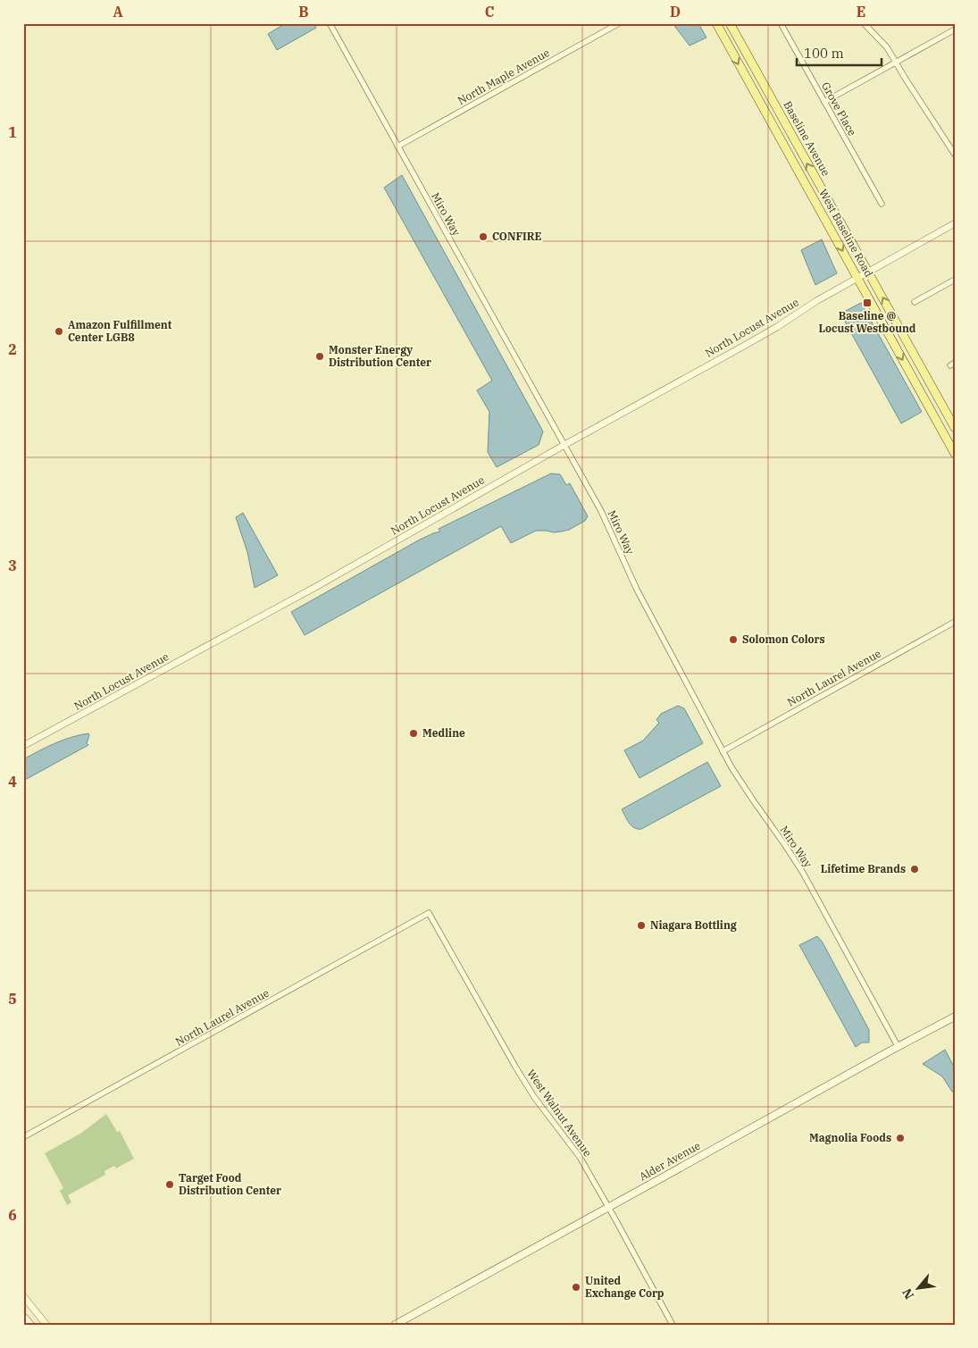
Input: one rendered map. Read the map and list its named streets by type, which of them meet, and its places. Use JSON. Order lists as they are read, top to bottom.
{
  "streets": {
    "main road": ["Baseline Avenue", "West Baseline Road", "Alder Avenue"],
    "street": [
      "North Maple Avenue",
      "Grove Place",
      "Miro Way",
      "North Locust Avenue",
      "North Laurel Avenue",
      "West Walnut Avenue"
    ]
  },
  "crossings": [
    ["North Maple Avenue", "Miro Way"],
    ["Baseline Avenue", "North Locust Avenue"],
    ["Miro Way", "North Locust Avenue"],
    ["Miro Way", "North Laurel Avenue"],
    ["Miro Way", "Alder Avenue"],
    ["West Baseline Road", "North Locust Avenue"],
    ["North Laurel Avenue", "West Walnut Avenue"],
    ["West Walnut Avenue", "Alder Avenue"]
  ],
  "one_way": ["Baseline Avenue", "West Baseline Road"],
  "places": {
    "other": [
      "CONFIRE",
      "Amazon Fulfillment Center LGB8",
      "Monster Energy Distribution Center",
      "Solomon Colors",
      "Medline",
      "Lifetime Brands",
      "Niagara Bottling",
      "Magnolia Foods",
      "Target Food Distribution Center",
      "United Exchange Corp"
    ],
    "transit": ["Baseline @ Locust Westbound"]
  },
  "scale_bar": "100 m",
  "north": "bottom left",
  "grid": {
    "columns": [
      "A",
      "B",
      "C",
      "D",
      "E"
    ],
    "rows": [
      "1",
      "2",
      "3",
      "4",
      "5",
      "6"
    ]
  }
}
